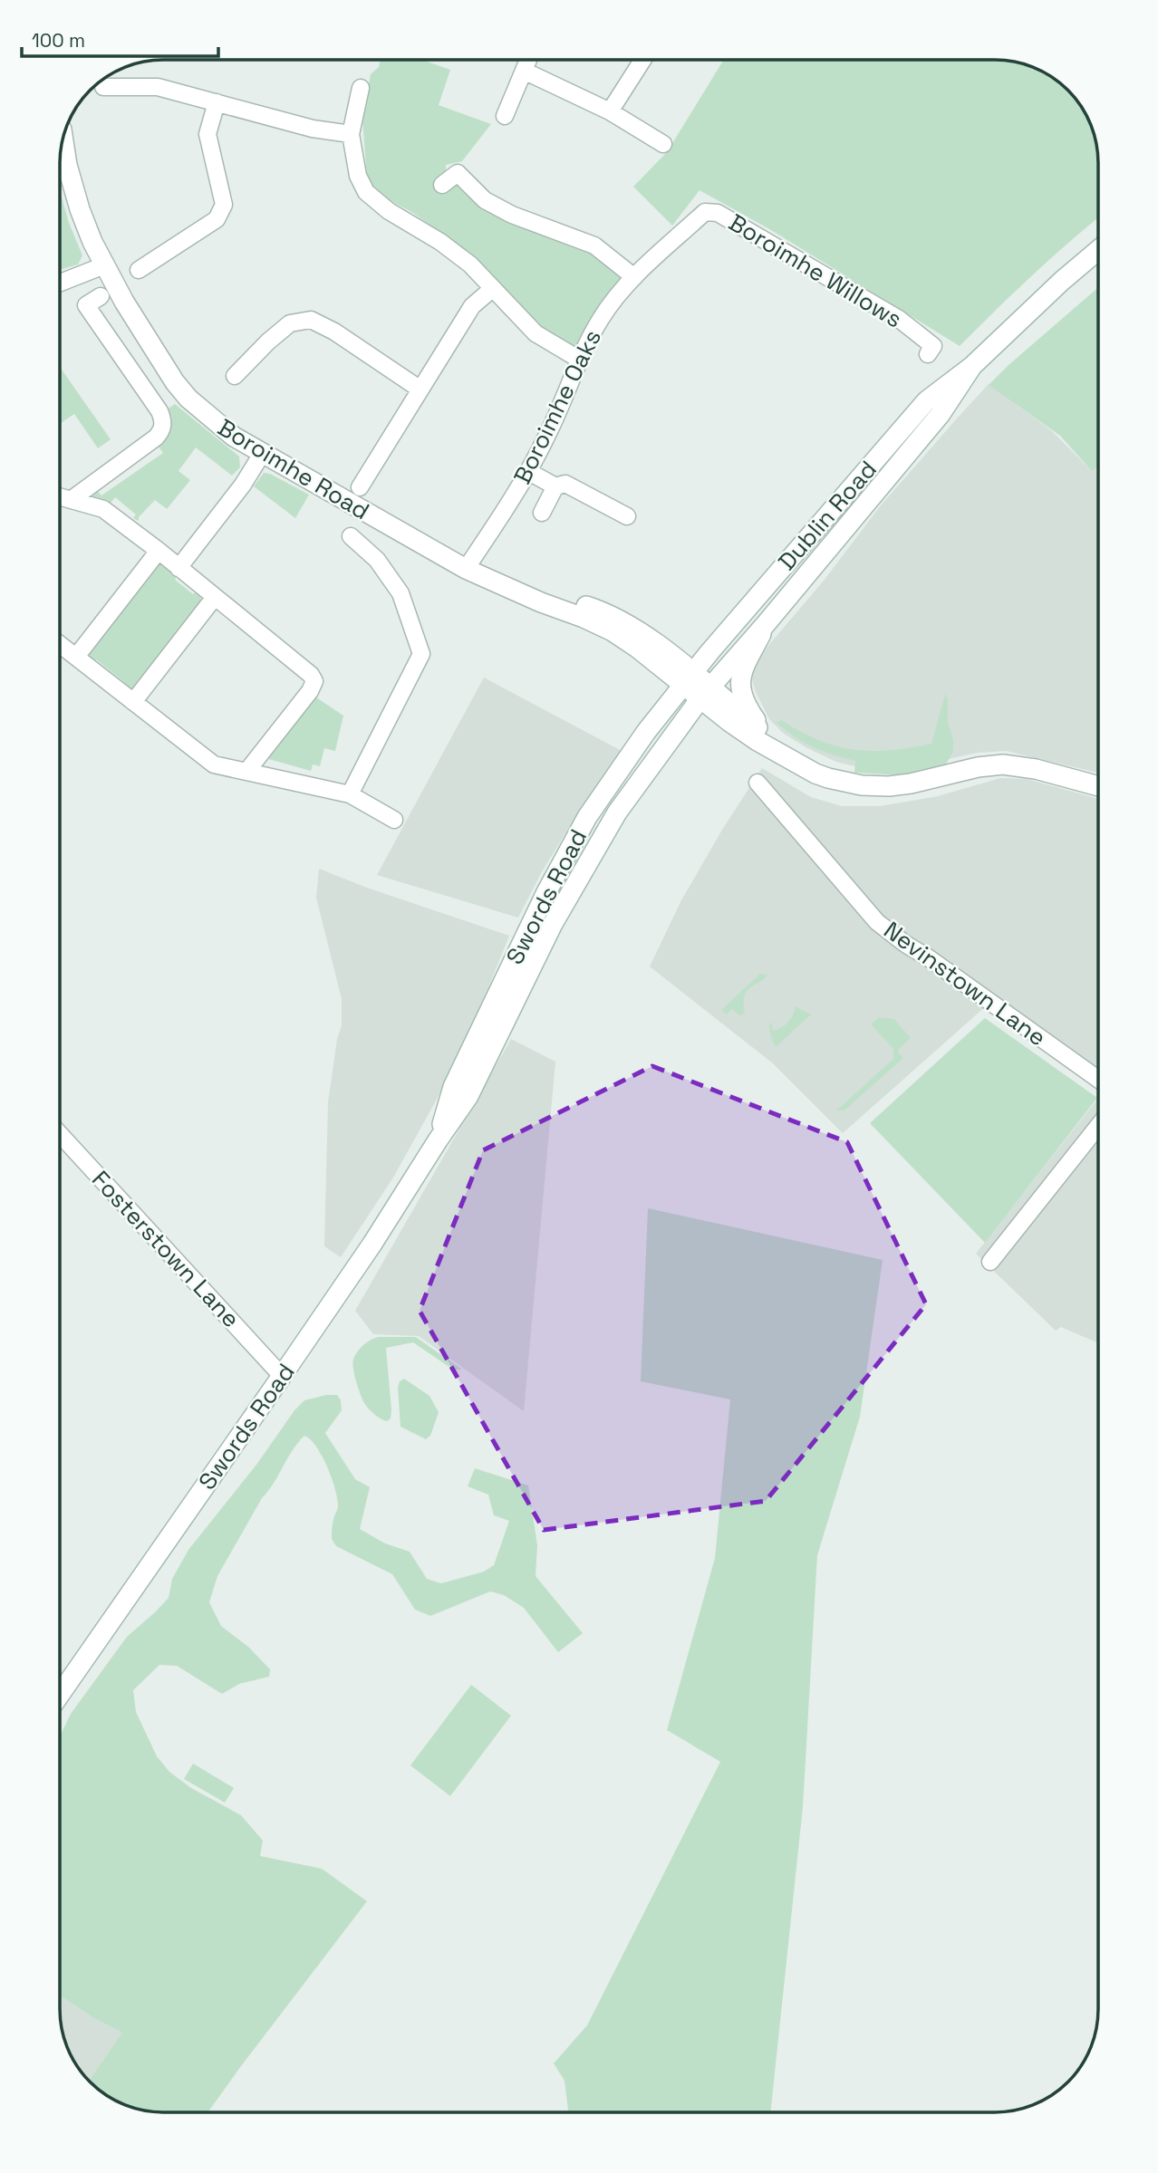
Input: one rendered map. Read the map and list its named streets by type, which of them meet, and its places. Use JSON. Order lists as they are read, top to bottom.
{
  "streets": {
    "main road": ["Boroimhe Road", "Dublin Road", "Swords Road"],
    "street": [
      "Boroimhe Willows",
      "Boroimhe Oaks",
      "Nevinstown Lane",
      "Fosterstown Lane"
    ]
  },
  "crossings": [
    ["Boroimhe Willows", "Boroimhe Oaks"],
    ["Boroimhe Oaks", "Boroimhe Road"],
    ["Boroimhe Road", "Dublin Road"],
    ["Boroimhe Road", "Swords Road"],
    ["Dublin Road", "Swords Road"],
    ["Swords Road", "Fosterstown Lane"]
  ],
  "scale_bar": "100 m"
}
